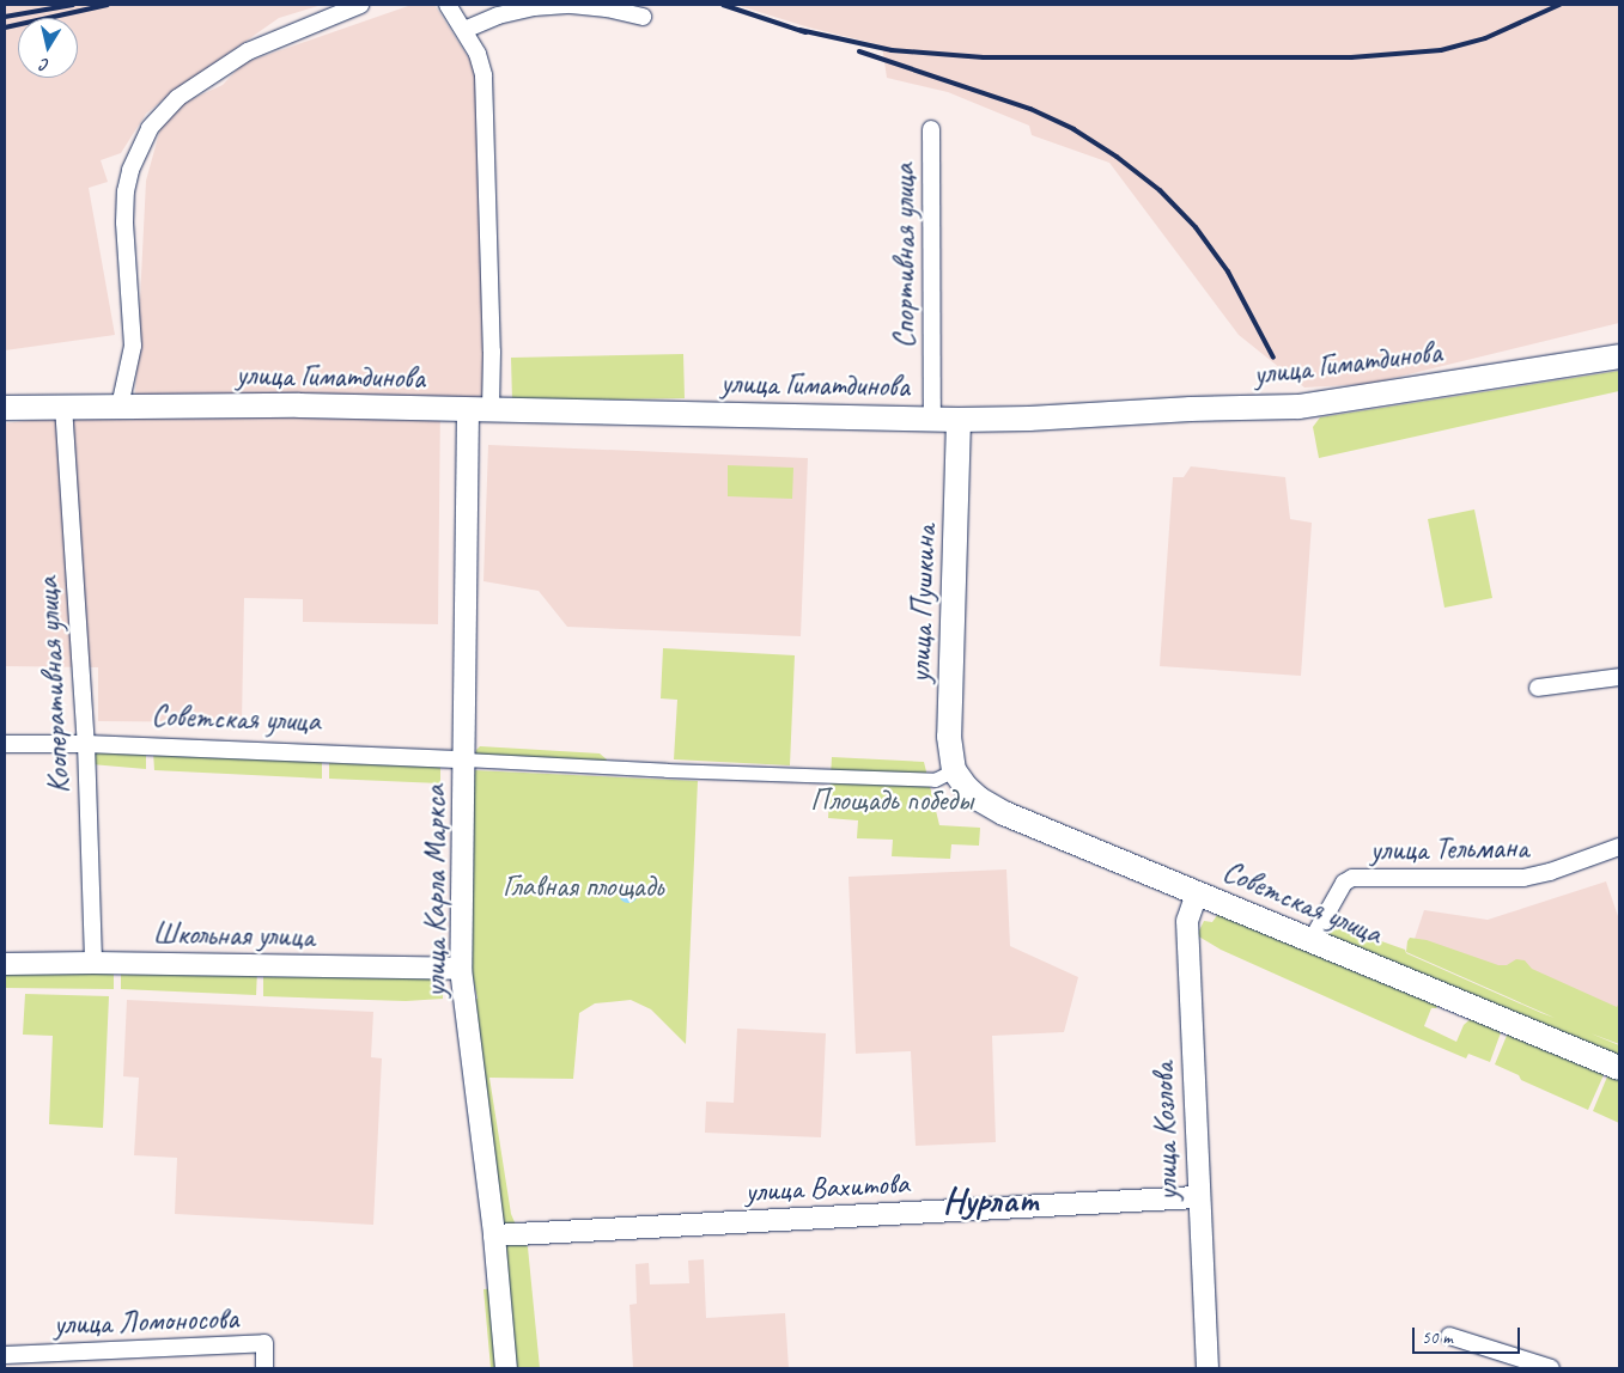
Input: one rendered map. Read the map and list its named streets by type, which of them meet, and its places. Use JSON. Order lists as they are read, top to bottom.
{
  "streets": {
    "main road": ["улица Гиматдинова", "улица Пушкина", "Советская улица"],
    "street": [
      "Спортивная улица",
      "Кооперативная улица",
      "улица Тельмана",
      "улица Карла Маркса",
      "Школьная улица",
      "улица Козлова",
      "улица Вахитова",
      "улица Ломоносова"
    ]
  },
  "crossings": [
    ["Спортивная улица", "улица Гиматдинова"],
    ["улица Гиматдинова", "улица Пушкина"],
    ["улица Гиматдинова", "Кооперативная улица"],
    ["улица Гиматдинова", "улица Карла Маркса"],
    ["улица Пушкина", "Советская улица"],
    ["Кооперативная улица", "Советская улица"],
    ["Кооперативная улица", "Школьная улица"],
    ["Советская улица", "улица Тельмана"],
    ["Советская улица", "улица Карла Маркса"],
    ["Советская улица", "улица Козлова"],
    ["улица Карла Маркса", "Школьная улица"],
    ["улица Карла Маркса", "улица Вахитова"],
    ["улица Козлова", "улица Вахитова"]
  ],
  "districts": ["Нурлат"],
  "parks": ["Площадь победы", "Главная площадь"],
  "scale_bar": "50 m",
  "north": "bottom"
}
